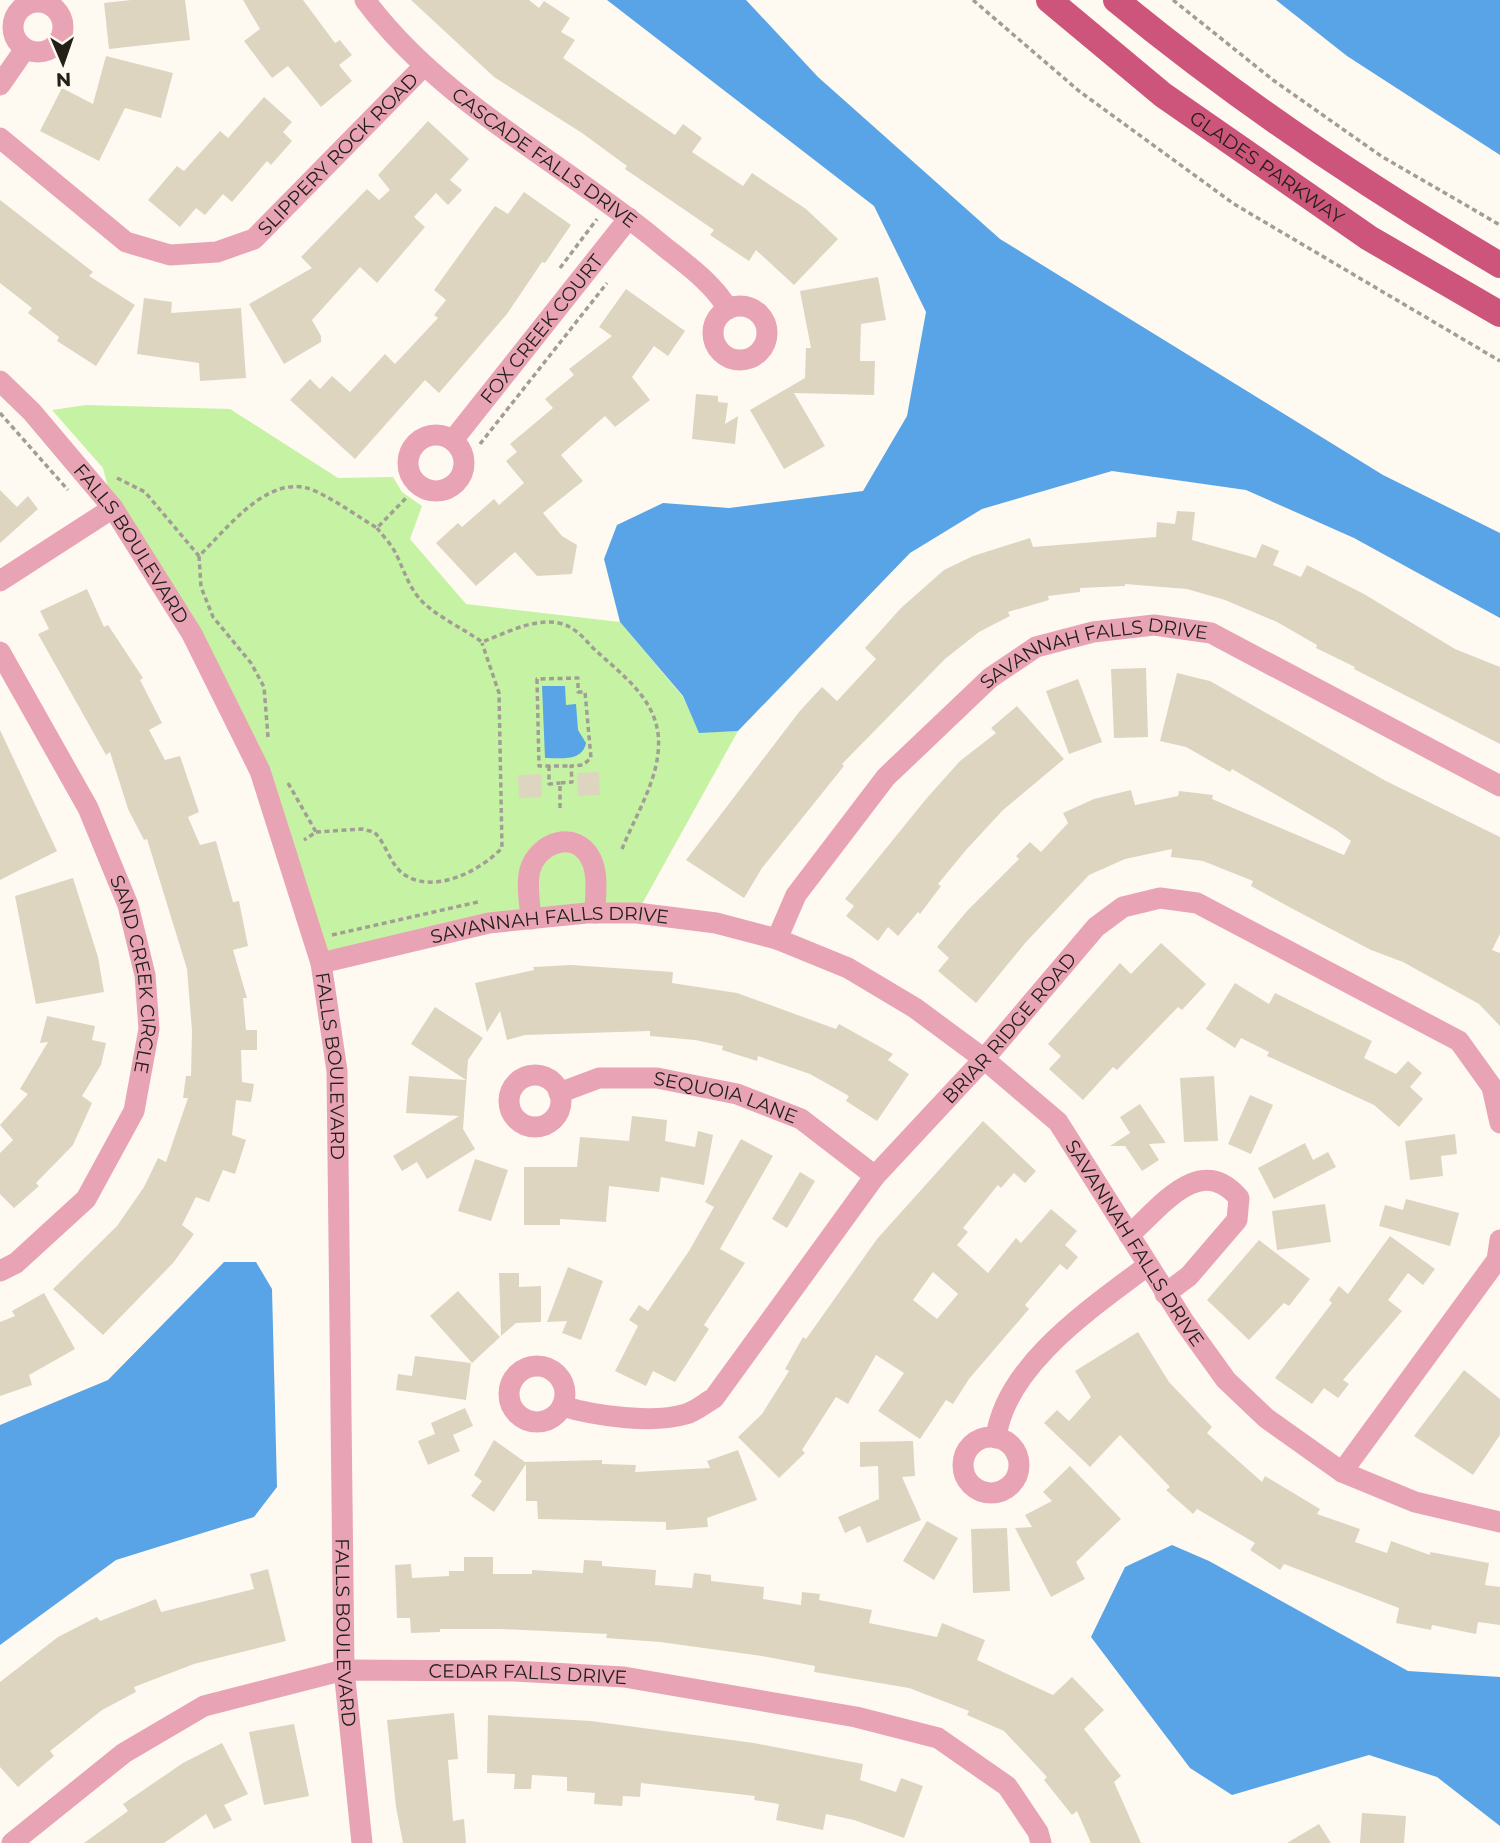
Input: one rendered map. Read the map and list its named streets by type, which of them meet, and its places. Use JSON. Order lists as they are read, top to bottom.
{
  "streets": {
    "main road": ["GLADES PARKWAY"],
    "street": [
      "SLIPPERY ROCK ROAD",
      "CASCADE FALLS DRIVE",
      "FOX CREEK COURT",
      "FALLS BOULEVARD",
      "SAVANNAH FALLS DRIVE",
      "SAND CREEK CIRCLE",
      "BRIAR RIDGE ROAD",
      "SEQUOIA LANE",
      "CEDAR FALLS DRIVE"
    ]
  },
  "crossings": [
    ["SLIPPERY ROCK ROAD", "CASCADE FALLS DRIVE"],
    ["CASCADE FALLS DRIVE", "FOX CREEK COURT"],
    ["FALLS BOULEVARD", "SAVANNAH FALLS DRIVE"],
    ["FALLS BOULEVARD", "CEDAR FALLS DRIVE"],
    ["SAVANNAH FALLS DRIVE", "BRIAR RIDGE ROAD"],
    ["BRIAR RIDGE ROAD", "SEQUOIA LANE"]
  ],
  "north": "bottom"
}
